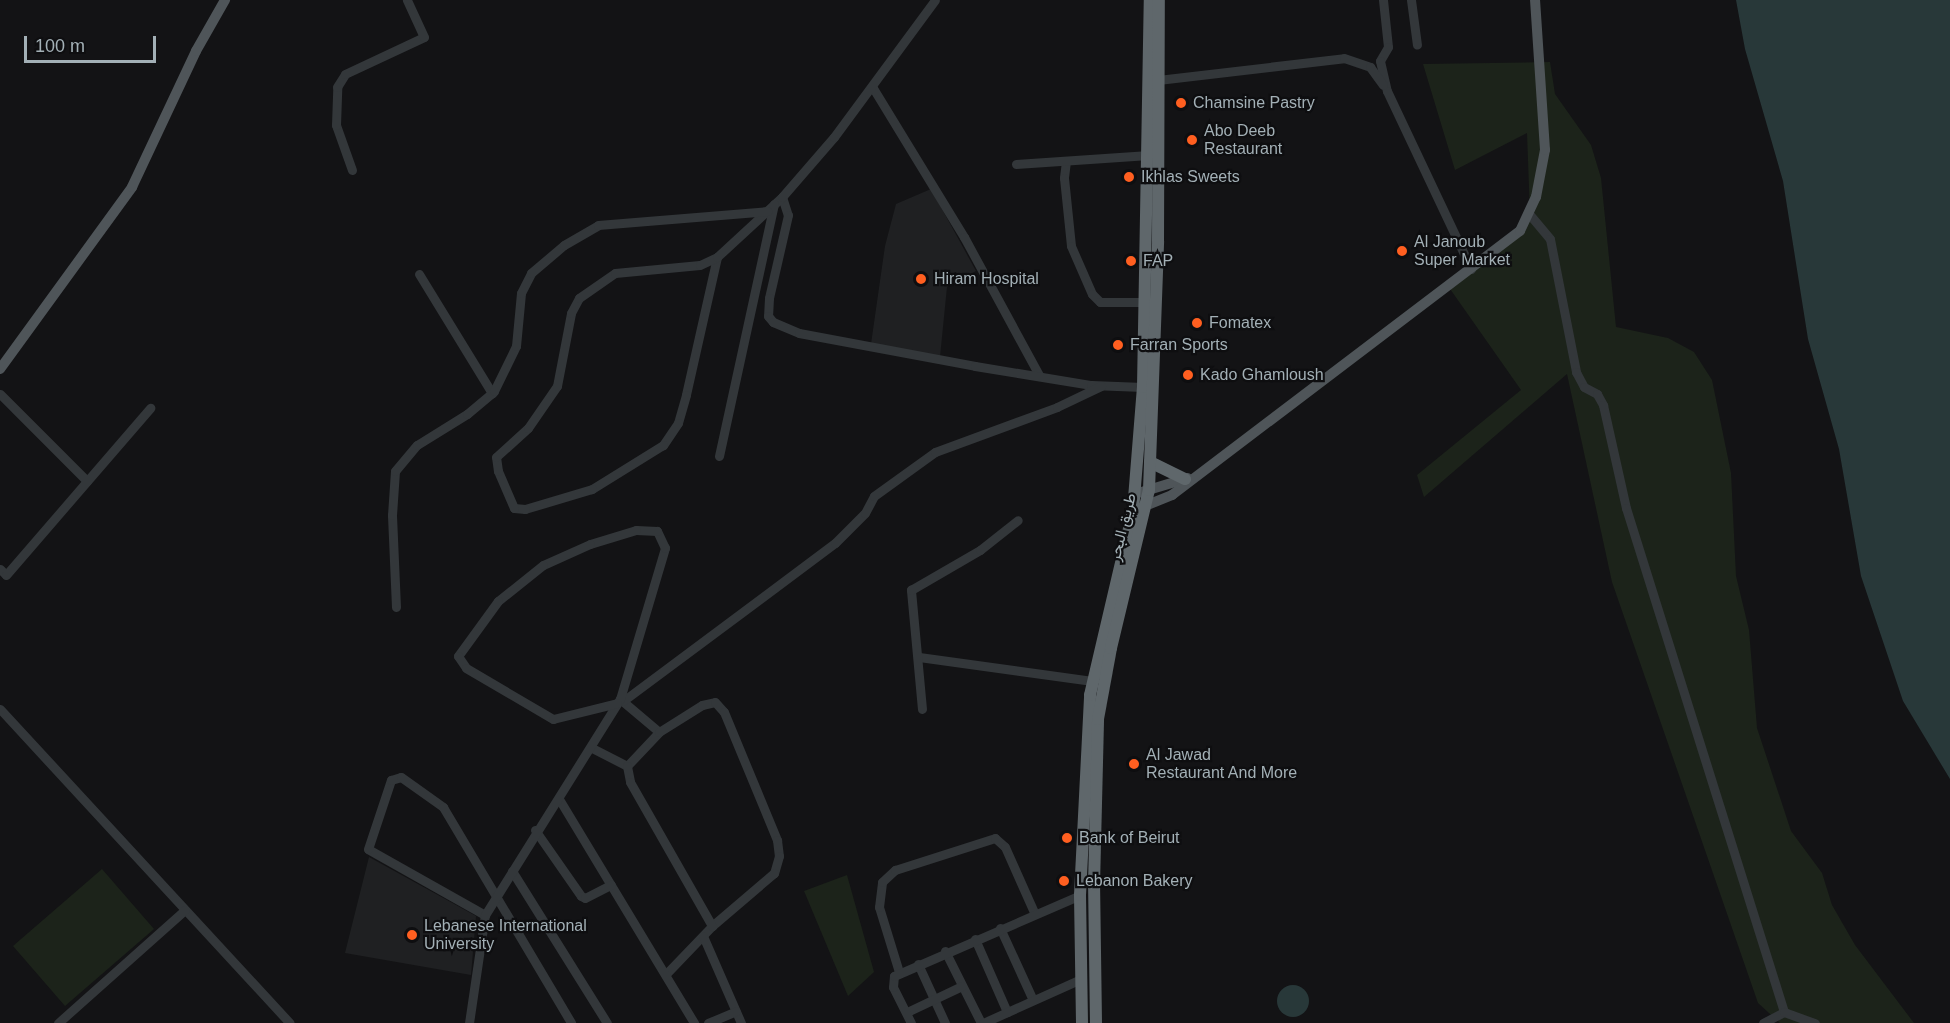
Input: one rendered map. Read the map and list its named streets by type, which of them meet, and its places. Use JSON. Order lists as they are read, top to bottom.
{
  "streets": {
    "highway": ["طريق البحر"]
  },
  "places": [
    "Chamsine Pastry",
    "Abo Deeb Restaurant",
    "Ikhlas Sweets",
    "Al Janoub Super Market",
    "FAP",
    "Hiram Hospital",
    "Fomatex",
    "Farran Sports",
    "Kado Ghamloush",
    "Al Jawad Restaurant And More",
    "Bank of Beirut",
    "Lebanon Bakery",
    "Lebanese International University"
  ],
  "scale_bar": "100 m"
}
